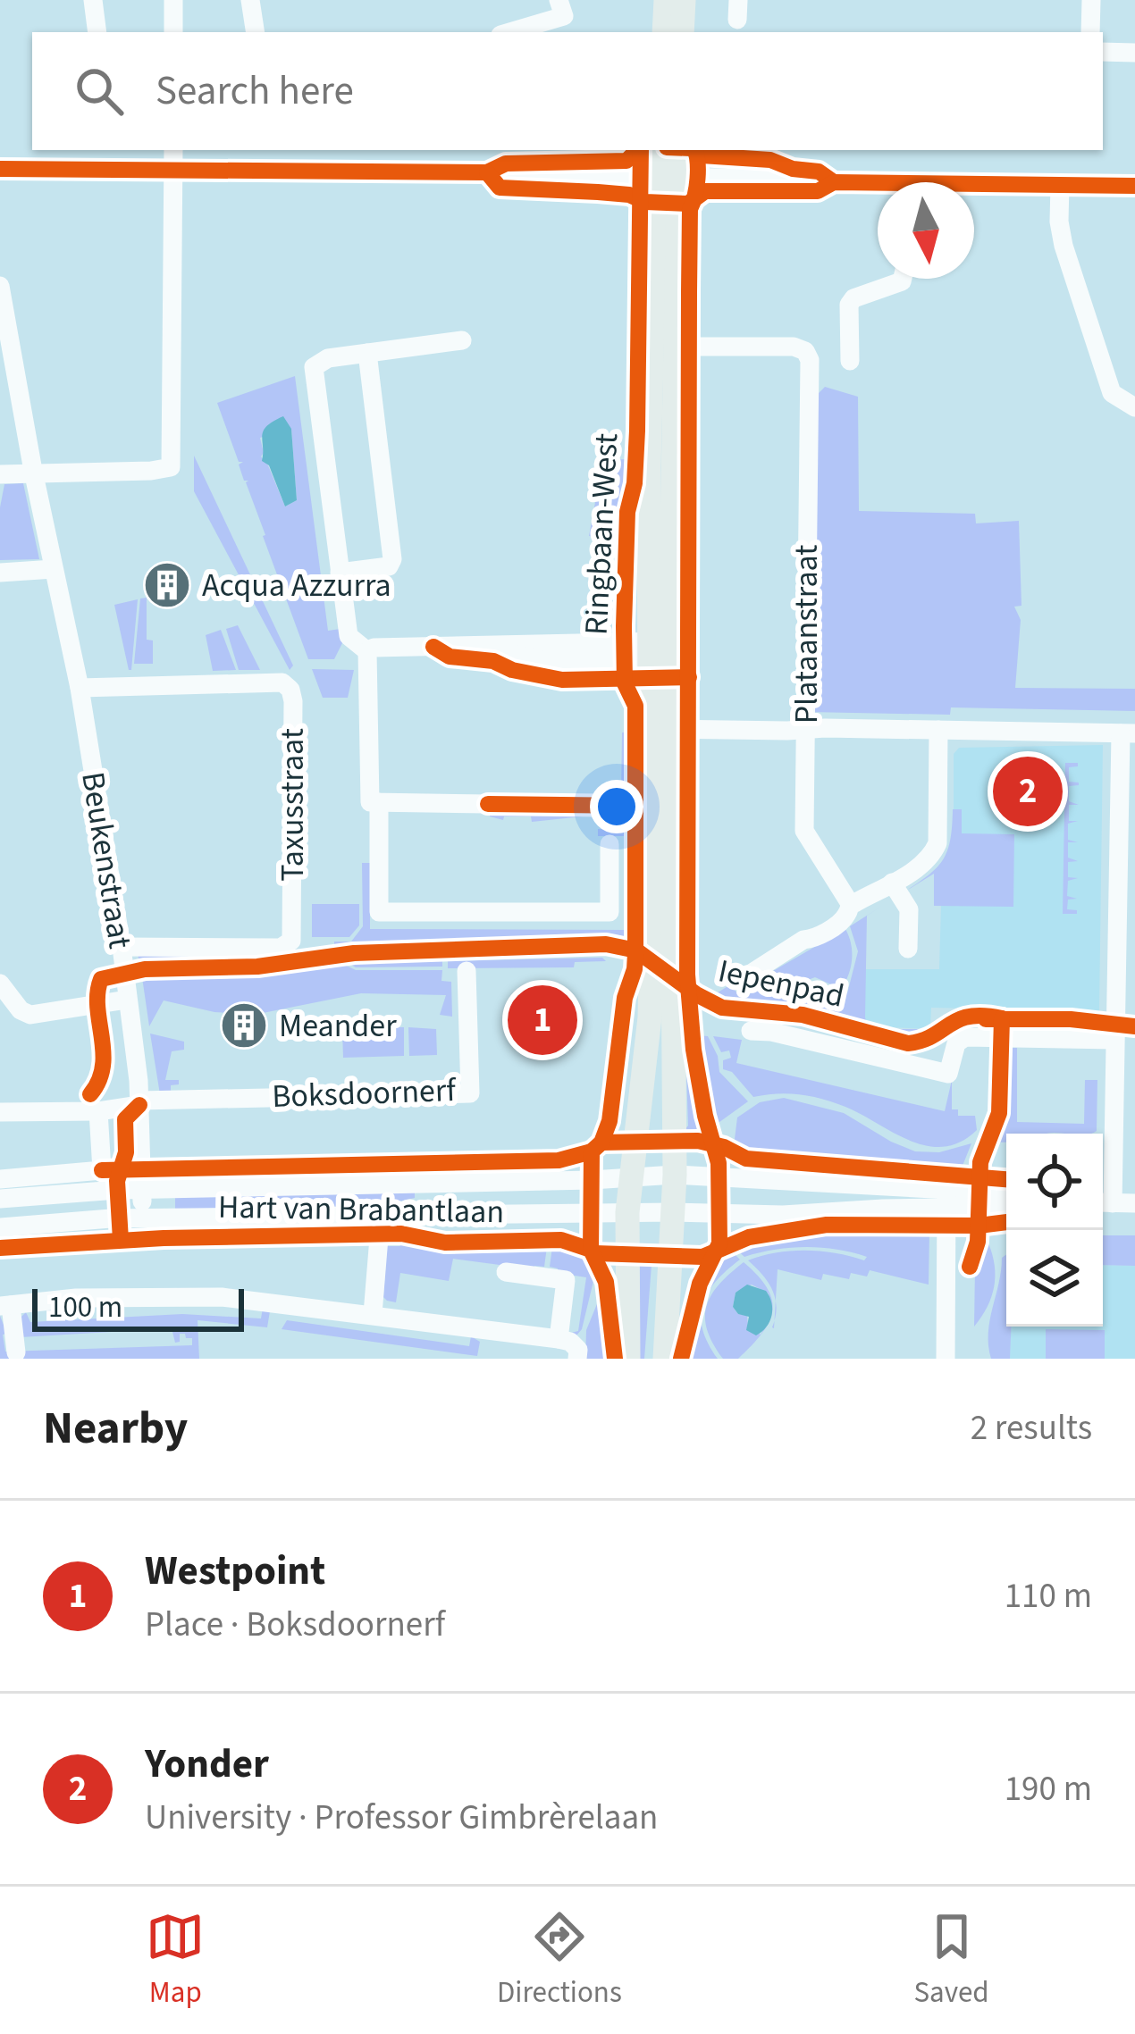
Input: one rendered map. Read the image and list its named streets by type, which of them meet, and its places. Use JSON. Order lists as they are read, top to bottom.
{
  "streets": {
    "main road": ["Ringbaan-West"],
    "street": [
      "Plataanstraat",
      "Taxusstraat",
      "Beukenstraat",
      "Boksdoornerf",
      "Hart van Brabantlaan"
    ],
    "cycle path": ["Iepenpad"]
  },
  "crossings": [
    ["Ringbaan-West", "Plataanstraat"],
    ["Ringbaan-West", "Hart van Brabantlaan"],
    ["Taxusstraat", "Beukenstraat"],
    ["Beukenstraat", "Boksdoornerf"],
    ["Beukenstraat", "Hart van Brabantlaan"]
  ],
  "places": {
    "building": ["Acqua Azzurra", "Meander"]
  },
  "scale_bar": "100 m",
  "north": "bottom",
  "page": {
    "search": "Search here",
    "pins": ["2", "1"],
    "scale": "100 m",
    "heading": ["Nearby", "2 results"],
    "list": [
      {
        "mark": "1",
        "name": "Westpoint",
        "note": "Place · Boksdoornerf",
        "value": "110 m"
      },
      {
        "mark": "2",
        "name": "Yonder",
        "note": "University · Professor Gimbrèrelaan",
        "value": "190 m"
      }
    ],
    "nav": ["Map", "Directions", "Saved"]
  }
}
